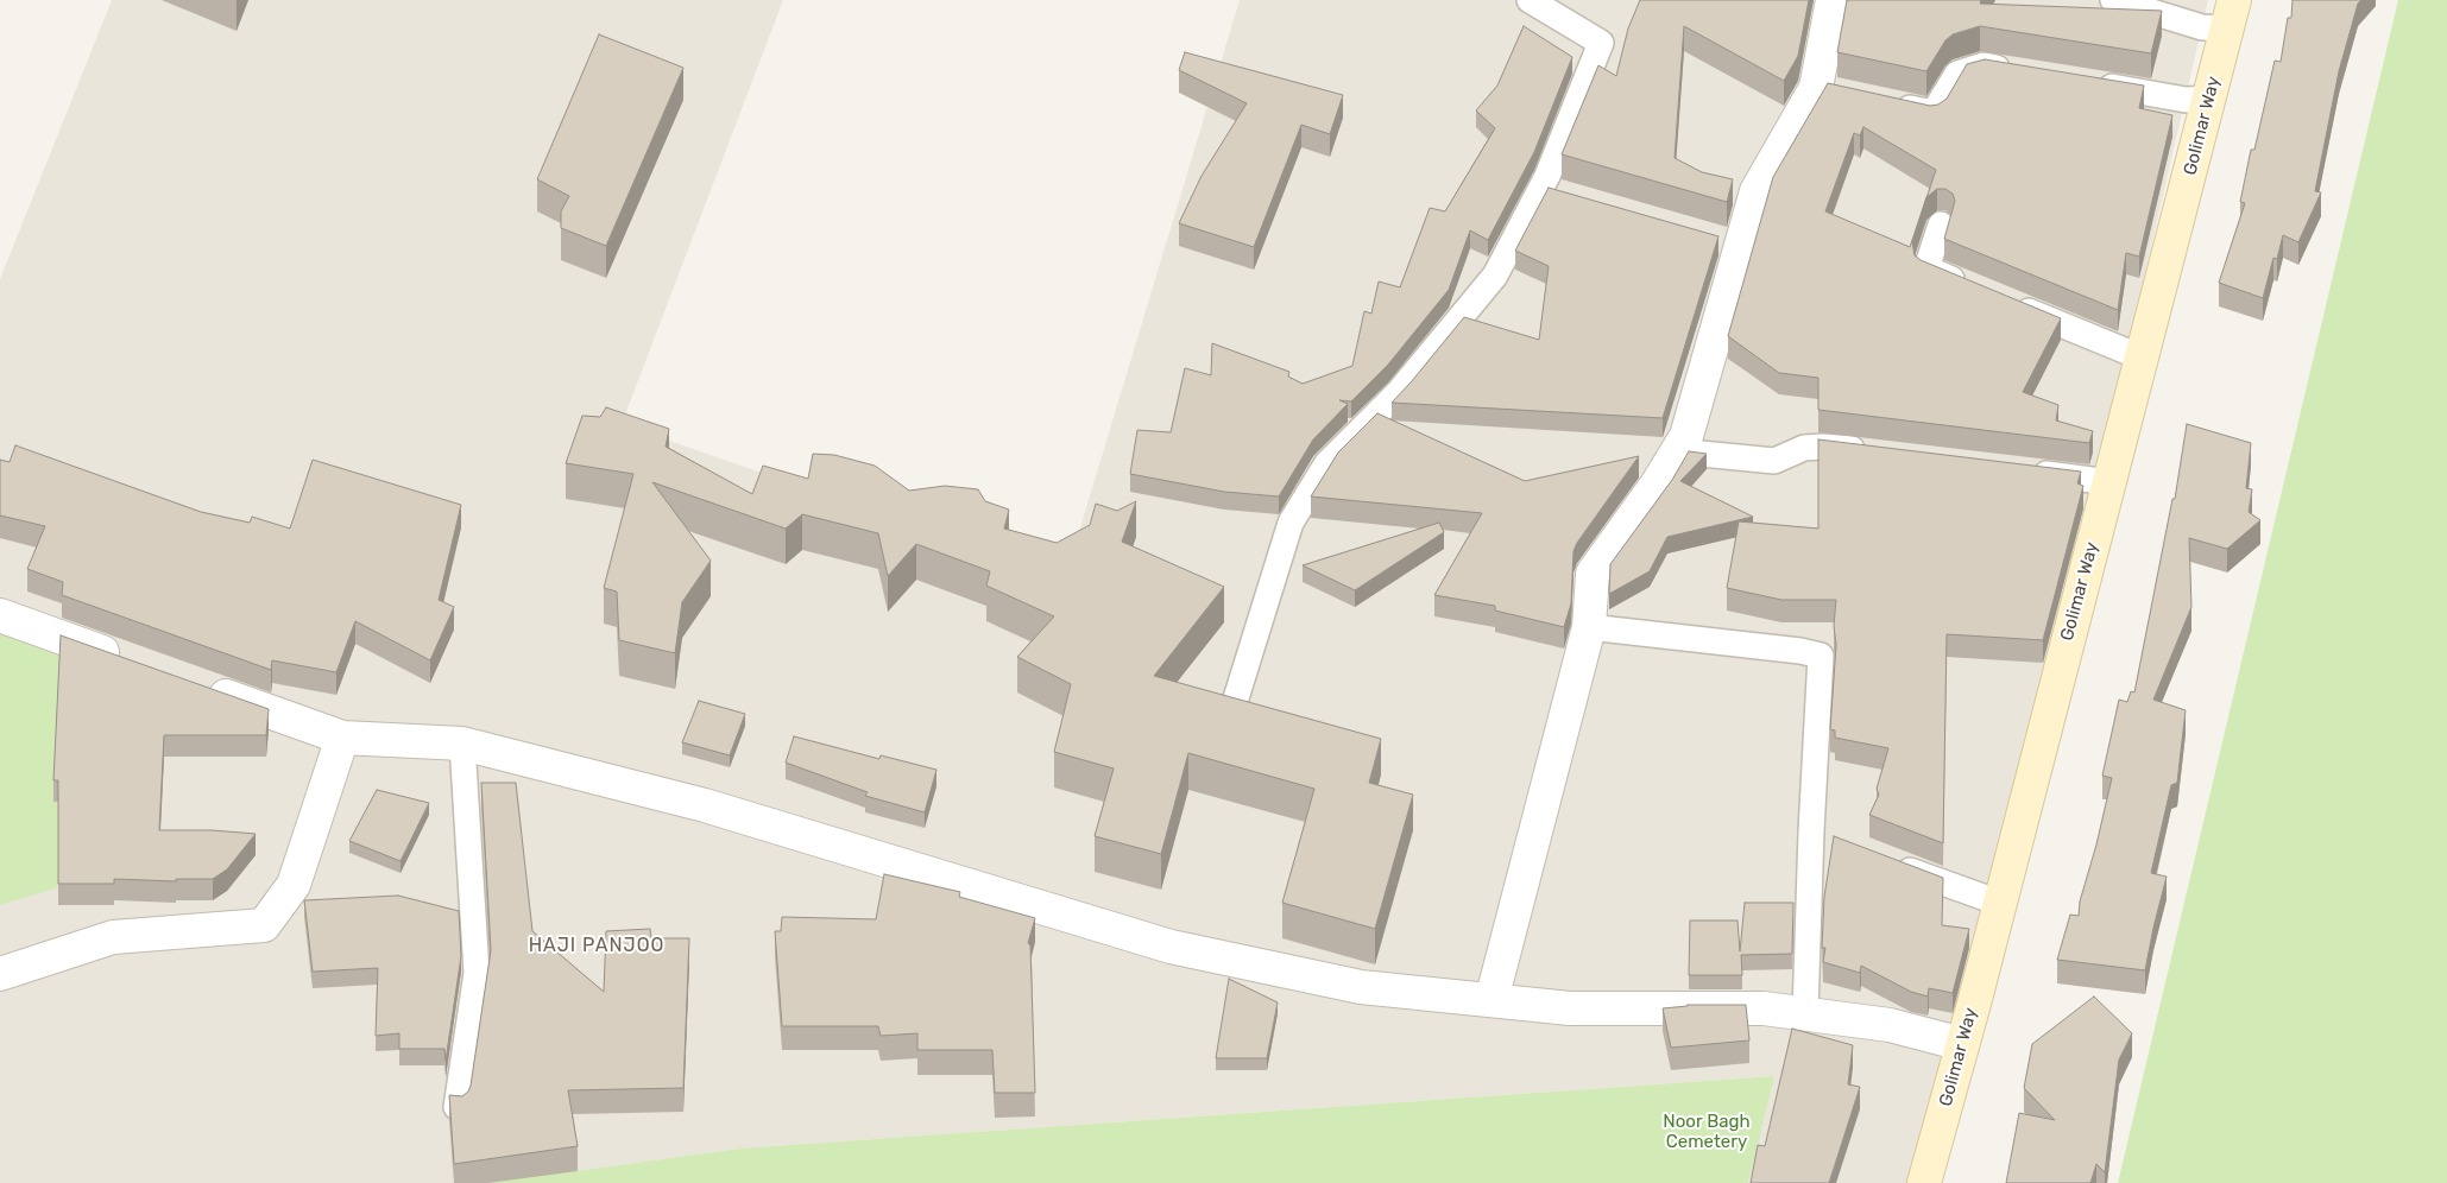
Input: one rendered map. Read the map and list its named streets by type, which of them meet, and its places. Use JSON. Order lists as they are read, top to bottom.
{
  "streets": {
    "main road": ["Golimar Way"]
  },
  "districts": ["HAJI PANJOO"],
  "parks": ["Noor Bagh Cemetery"]
}
